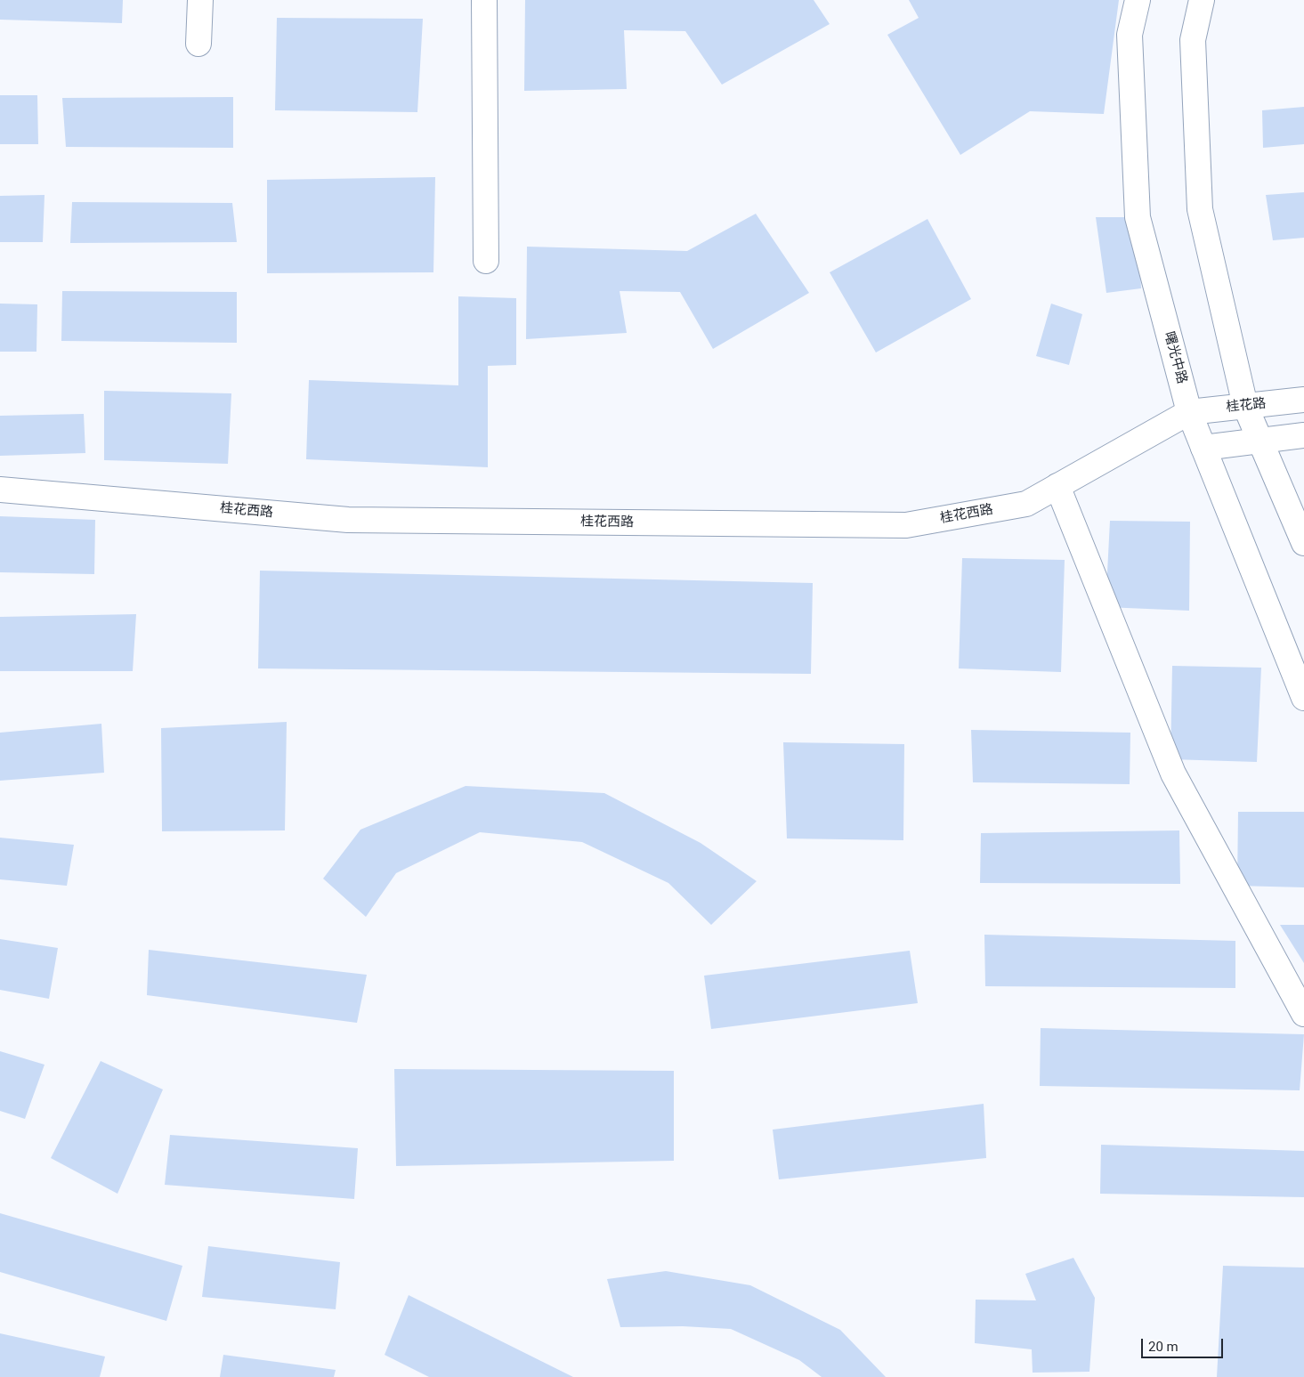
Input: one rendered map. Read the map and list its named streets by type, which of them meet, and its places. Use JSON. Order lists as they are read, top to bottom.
{
  "streets": {
    "street": ["曙光中路", "桂花路", "桂花西路"]
  },
  "crossings": [
    ["曙光中路", "桂花路"],
    ["曙光中路", "桂花西路"],
    ["桂花路", "桂花西路"]
  ],
  "scale_bar": "20 m"
}
